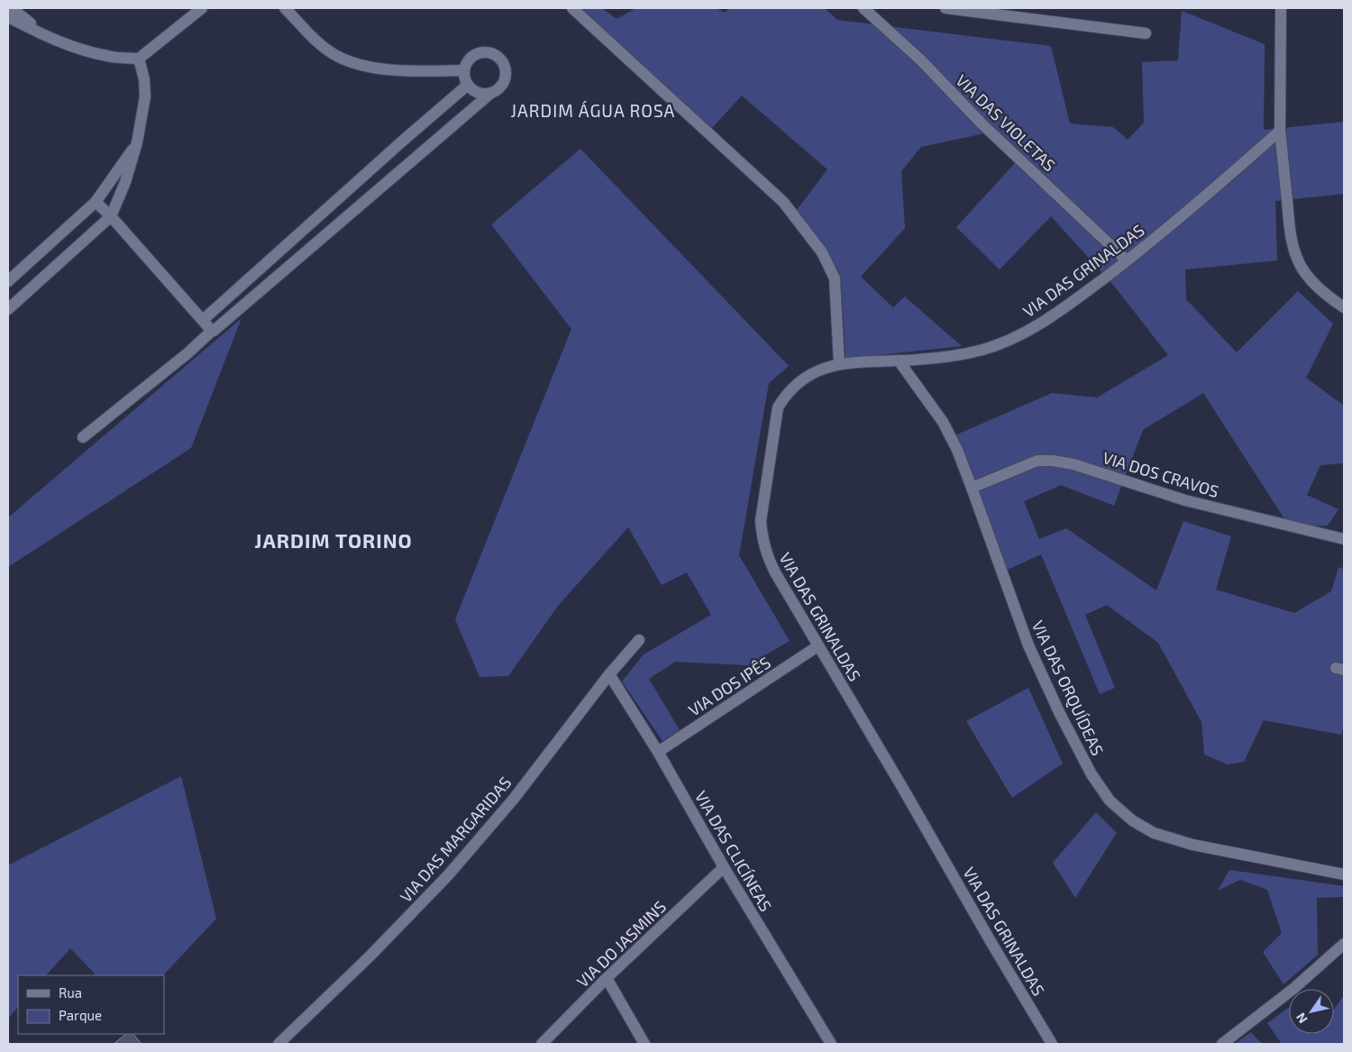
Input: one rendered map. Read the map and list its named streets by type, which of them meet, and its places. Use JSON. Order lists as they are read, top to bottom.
{
  "streets": {
    "street": [
      "VIA DAS VIOLETAS",
      "VIA DAS GRINALDAS",
      "VIA DOS CRAVOS",
      "VIA DOS IPÊS",
      "VIA DAS ORQUÍDEAS",
      "VIA DAS MARGARIDAS",
      "VIA DAS CLICÍNEAS",
      "VIA DO JASMINS"
    ]
  },
  "crossings": [
    ["VIA DAS VIOLETAS", "VIA DAS GRINALDAS"],
    ["VIA DAS GRINALDAS", "VIA DOS IPÊS"],
    ["VIA DAS GRINALDAS", "VIA DAS ORQUÍDEAS"],
    ["VIA DOS CRAVOS", "VIA DAS ORQUÍDEAS"],
    ["VIA DOS IPÊS", "VIA DAS CLICÍNEAS"],
    ["VIA DAS MARGARIDAS", "VIA DAS CLICÍNEAS"],
    ["VIA DAS CLICÍNEAS", "VIA DO JASMINS"]
  ],
  "districts": ["JARDIM ÁGUA ROSA", "JARDIM TORINO"],
  "legend": ["Rua", "Parque"],
  "north": "bottom left"
}
